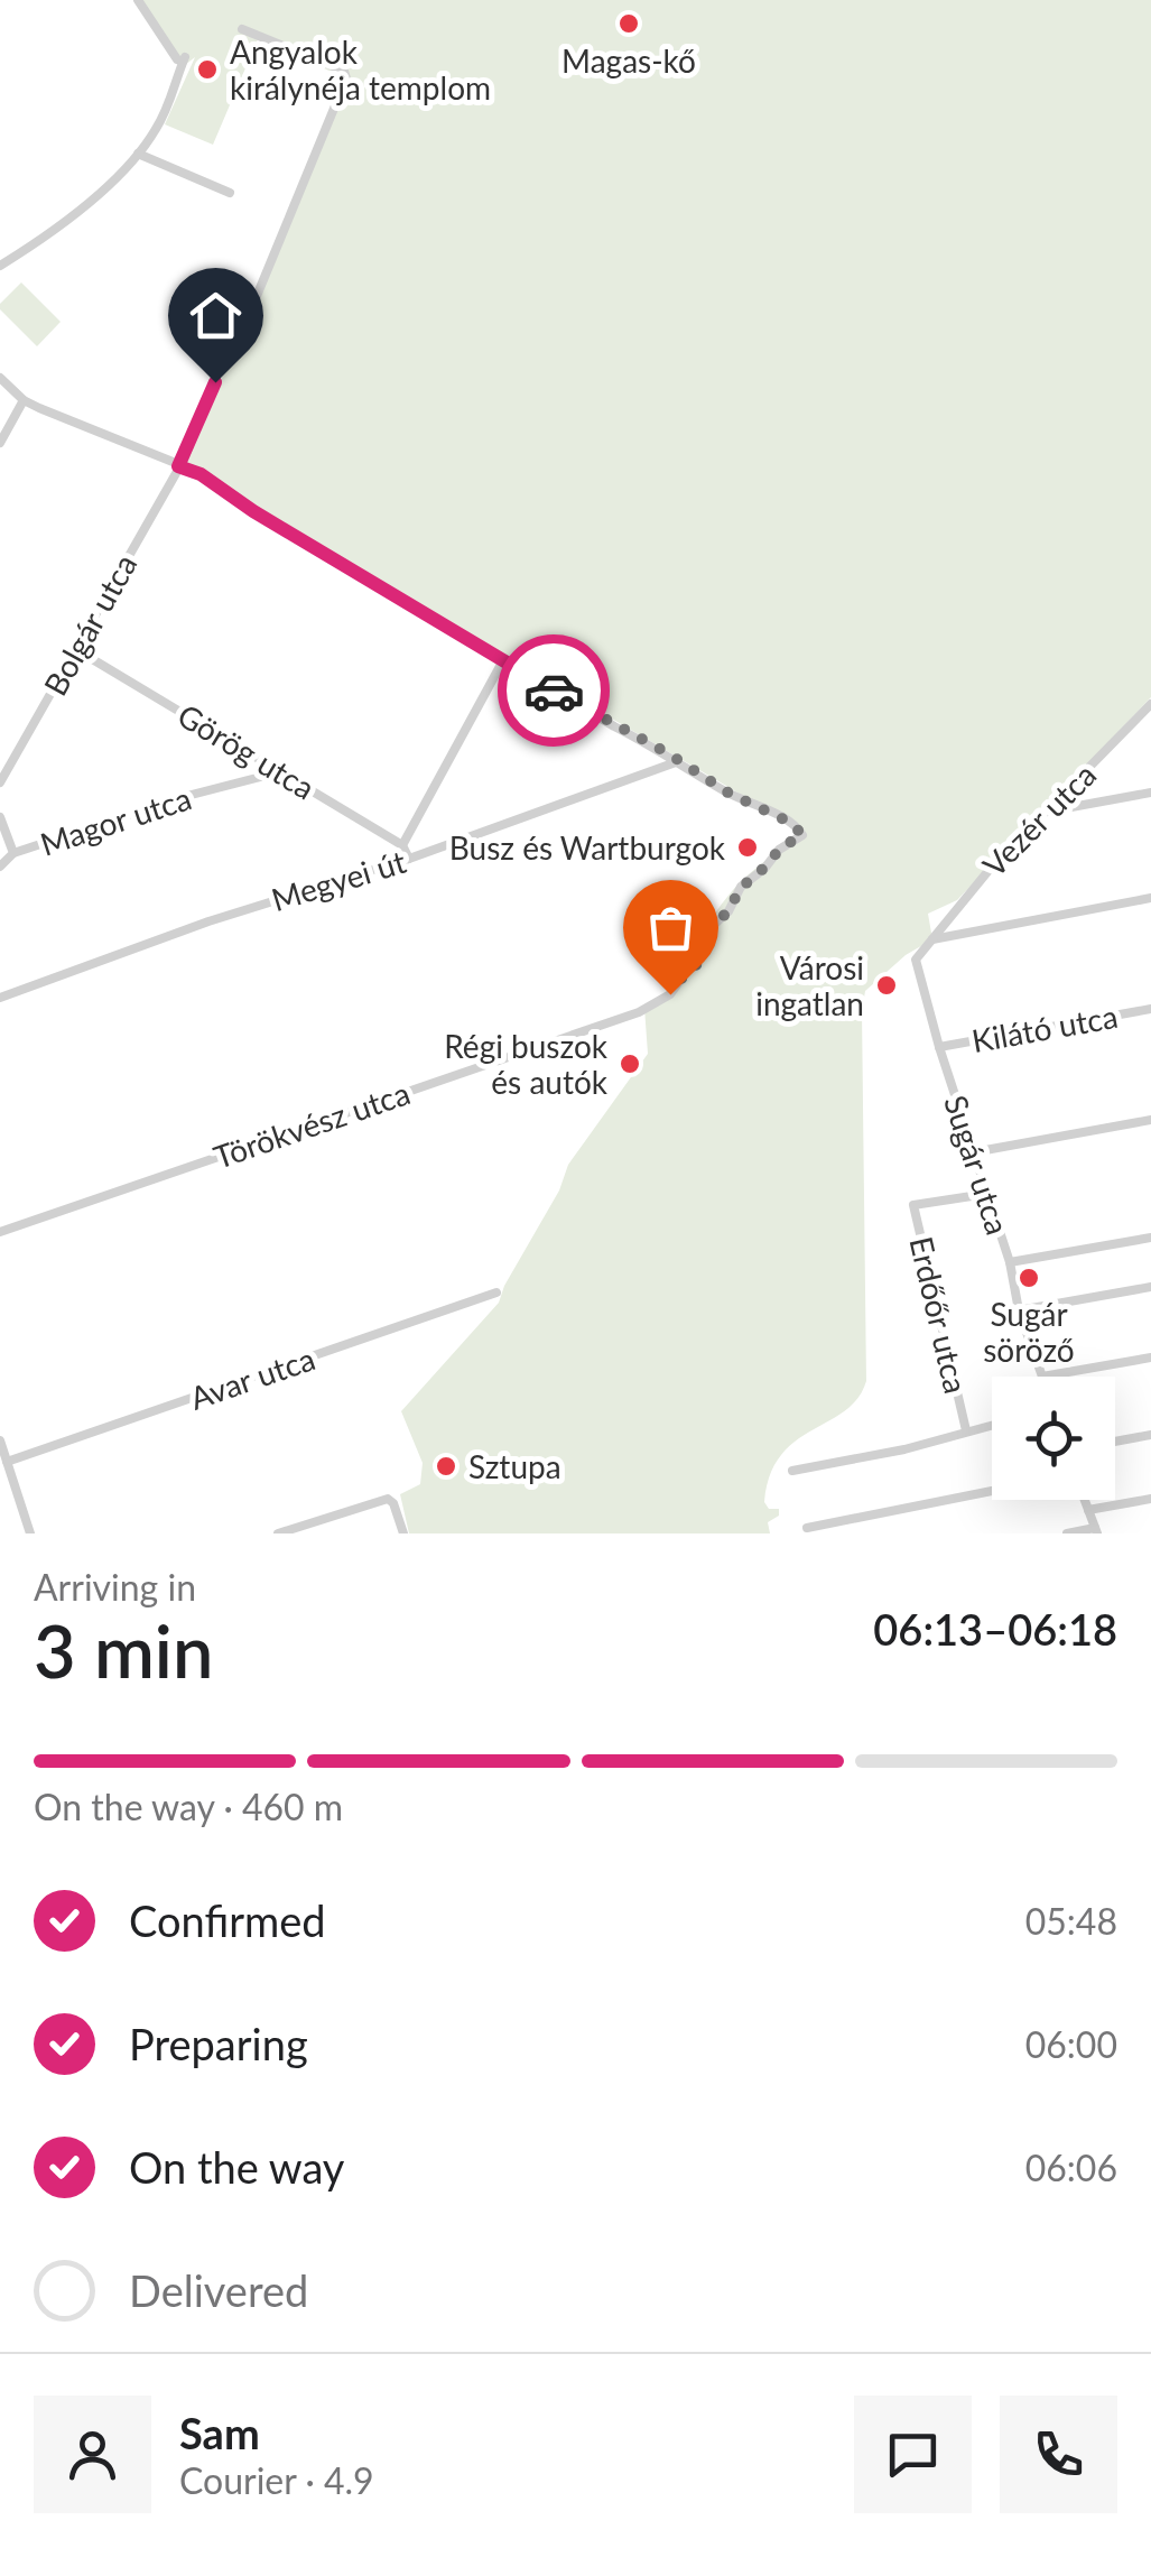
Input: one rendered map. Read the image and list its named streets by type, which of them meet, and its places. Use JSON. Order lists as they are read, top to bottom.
{
  "streets": {
    "street": [
      "Bolgár utca",
      "Görög utca",
      "Vezér utca",
      "Magor utca",
      "Megyei út",
      "Kilátó utca",
      "Törökvész utca",
      "Sugár utca",
      "Erdőőr utca",
      "Avar utca"
    ]
  },
  "crossings": [
    ["Bolgár utca", "Görög utca"],
    ["Görög utca", "Magor utca"],
    ["Vezér utca", "Sugár utca"],
    ["Megyei út", "Törökvész utca"],
    ["Kilátó utca", "Sugár utca"],
    ["Sugár utca", "Erdőőr utca"]
  ],
  "places": [
    "Magas-kő",
    "Angyalok királynéja templom",
    "Busz és Wartburgok",
    "Városi ingatlan",
    "Régi buszok és autók",
    "Sugár söröző",
    "Sztupa"
  ],
  "page": {
    "heading": ["3 min", "Arriving in", "06:13–06:18"],
    "panel": ["Sam", "Courier · 4.9"],
    "bar": "On the way · 460 m",
    "list": [
      ["Confirmed", "05:48"],
      ["Preparing", "06:00"],
      ["On the way", "06:06"],
      "Delivered"
    ]
  }
}
